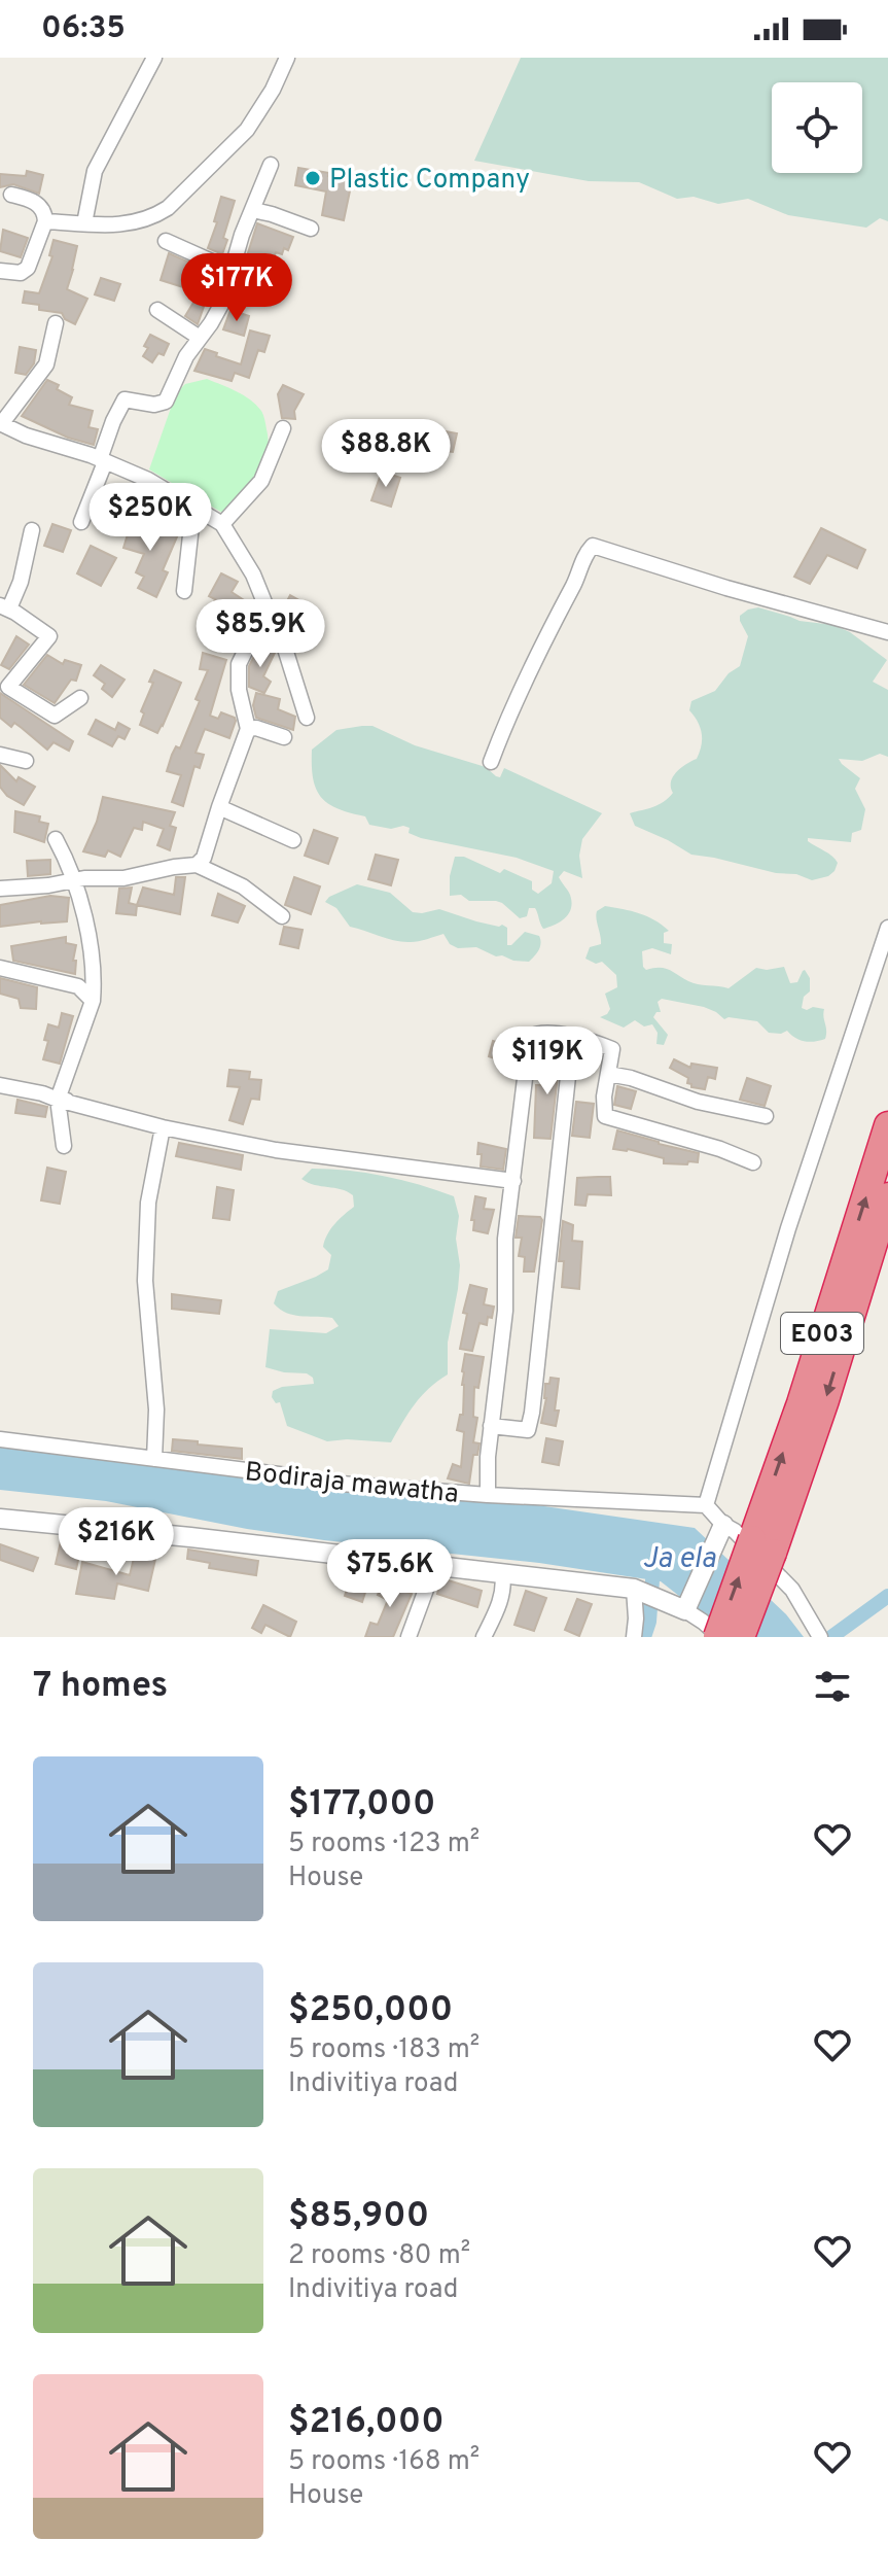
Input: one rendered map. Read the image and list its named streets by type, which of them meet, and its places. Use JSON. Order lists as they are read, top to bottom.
{
  "streets": {
    "highway": ["E003"],
    "street": ["Bodiraja mawatha"]
  },
  "water": ["Ja ela"],
  "places": ["Plastic Company"],
  "page": {
    "status": "06:35",
    "price": [
      "$177K",
      "$88.8K",
      "$250K",
      "$85.9K",
      "$119K",
      "$216K",
      "$75.6K"
    ],
    "heading": "7 homes",
    "list": [
      {
        "name": "$177,000",
        "note": "5 rooms · 123 m² · House"
      },
      {
        "name": "$250,000",
        "note": "5 rooms · 183 m² · Indivitiya road"
      },
      {
        "name": "$85,900",
        "note": "2 rooms · 80 m² · Indivitiya road"
      },
      {
        "name": "$216,000",
        "note": "5 rooms · 168 m² · House"
      }
    ]
  }
}
